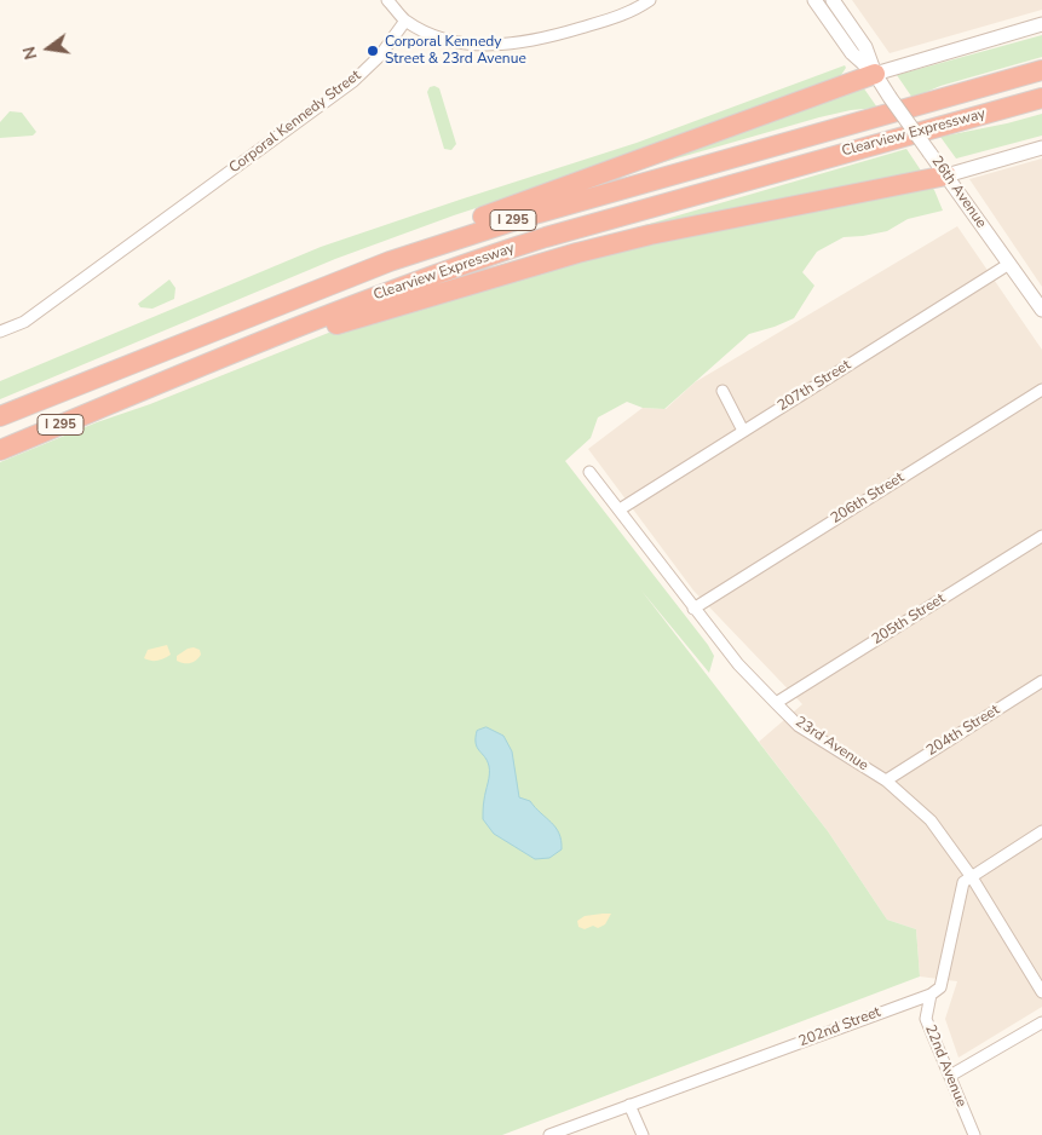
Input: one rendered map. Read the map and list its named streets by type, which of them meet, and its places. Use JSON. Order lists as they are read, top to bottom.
{
  "streets": {
    "highway": ["Clearview Expressway", "I 295"],
    "street": [
      "Corporal Kennedy Street",
      "26th Avenue",
      "207th Street",
      "206th Street",
      "205th Street",
      "204th Street",
      "23rd Avenue",
      "202nd Street",
      "22nd Avenue"
    ]
  },
  "crossings": [
    ["26th Avenue", "207th Street"],
    ["207th Street", "23rd Avenue"],
    ["206th Street", "23rd Avenue"],
    ["205th Street", "23rd Avenue"],
    ["204th Street", "23rd Avenue"],
    ["202nd Street", "22nd Avenue"]
  ],
  "places": ["Corporal Kennedy Street & 23rd Avenue"],
  "north": "left"
}
